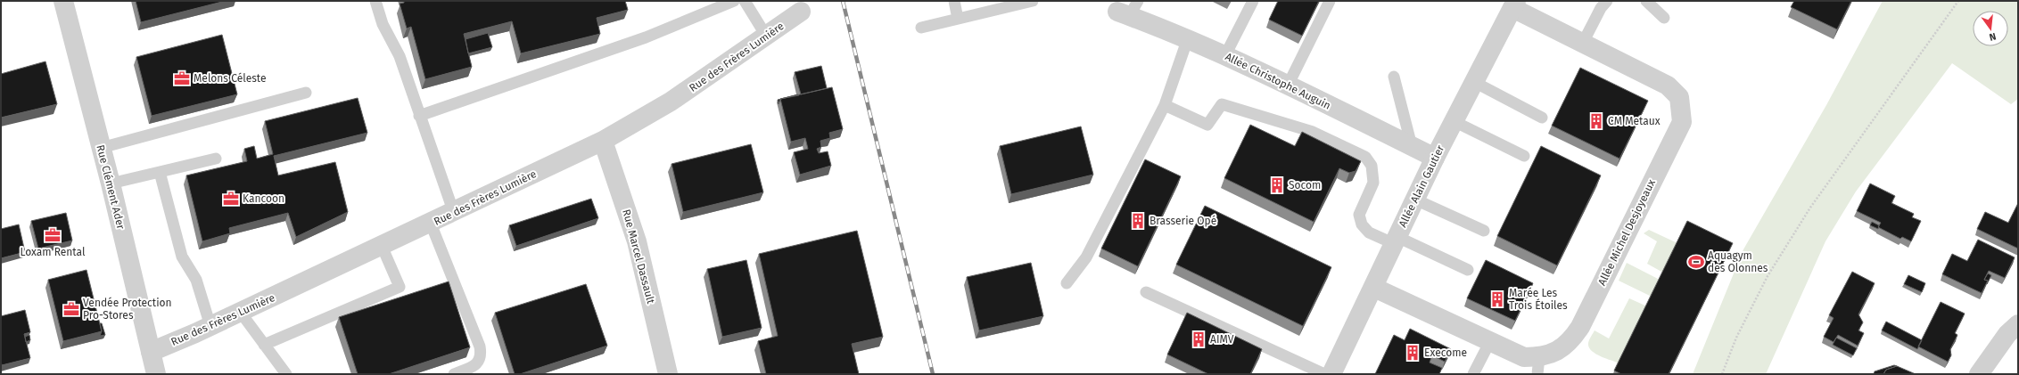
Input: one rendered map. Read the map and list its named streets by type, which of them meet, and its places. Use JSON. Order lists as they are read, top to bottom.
{
  "streets": {
    "street": [
      "Rue des Frères Lumière",
      "Allée Christophe Auguin",
      "Allée Alain Gautier",
      "Rue Clément Ader",
      "Allée Michel Desjoyeaux",
      "Rue Marcel Dassault"
    ]
  },
  "crossings": [
    ["Rue des Frères Lumière", "Rue Clément Ader"],
    ["Rue des Frères Lumière", "Rue Marcel Dassault"],
    ["Allée Christophe Auguin", "Allée Alain Gautier"],
    ["Allée Alain Gautier", "Allée Michel Desjoyeaux"]
  ],
  "places": {
    "office": [
      "Melons Céleste",
      "Kancoon",
      "Loxam Rental",
      "Vendée Protection Pro-Stores"
    ],
    "building": [
      "CM Metaux",
      "Socom",
      "Brasserie Opé",
      "Marée Les Trois Étoiles",
      "AIMV",
      "Execome"
    ],
    "sports": ["Aquagym des Olonnes"]
  },
  "north": "bottom"
}
